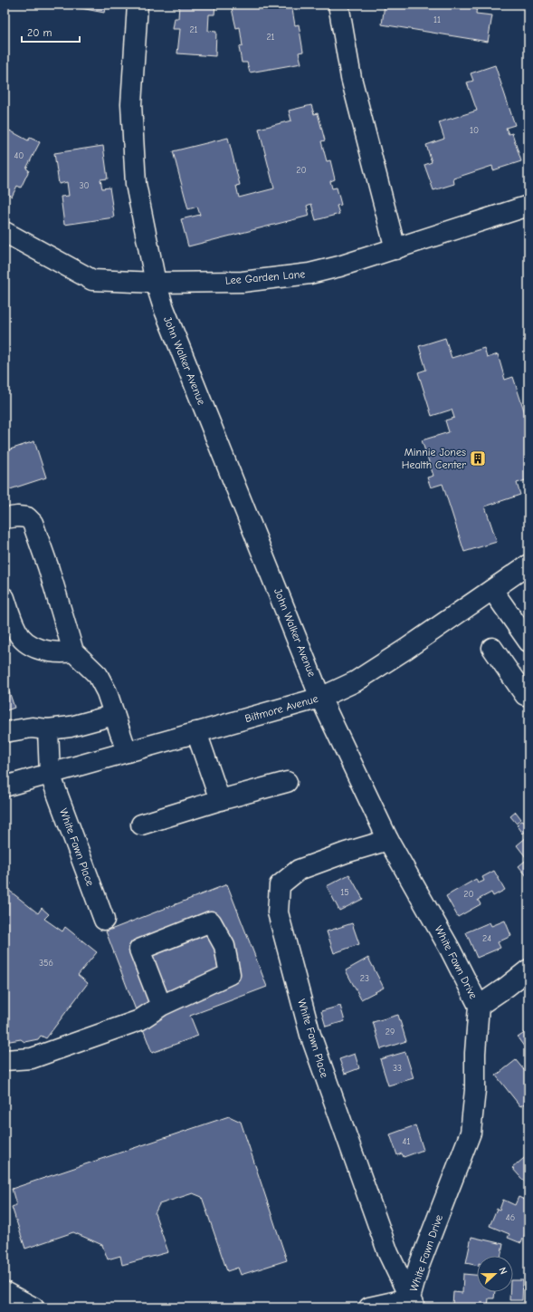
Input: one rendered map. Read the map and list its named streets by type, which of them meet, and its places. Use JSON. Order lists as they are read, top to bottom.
{
  "streets": {
    "street": [
      "Lee Garden Lane",
      "John Walker Avenue",
      "Biltmore Avenue",
      "White Fawn Place",
      "White Fawn Drive"
    ]
  },
  "crossings": [
    ["Lee Garden Lane", "John Walker Avenue"],
    ["John Walker Avenue", "Biltmore Avenue"],
    ["John Walker Avenue", "White Fawn Drive"],
    ["Biltmore Avenue", "White Fawn Place"],
    ["Biltmore Avenue", "White Fawn Drive"],
    ["White Fawn Place", "White Fawn Drive"]
  ],
  "places": {
    "building": ["Minnie Jones Health Center"]
  },
  "house_numbers": [
    "11",
    "21",
    "21",
    "10",
    "40",
    "20",
    "30",
    "15",
    "20",
    "24",
    "356",
    "23",
    "29",
    "33",
    "41",
    "46"
  ],
  "scale_bar": "20 m",
  "north": "right"
}
